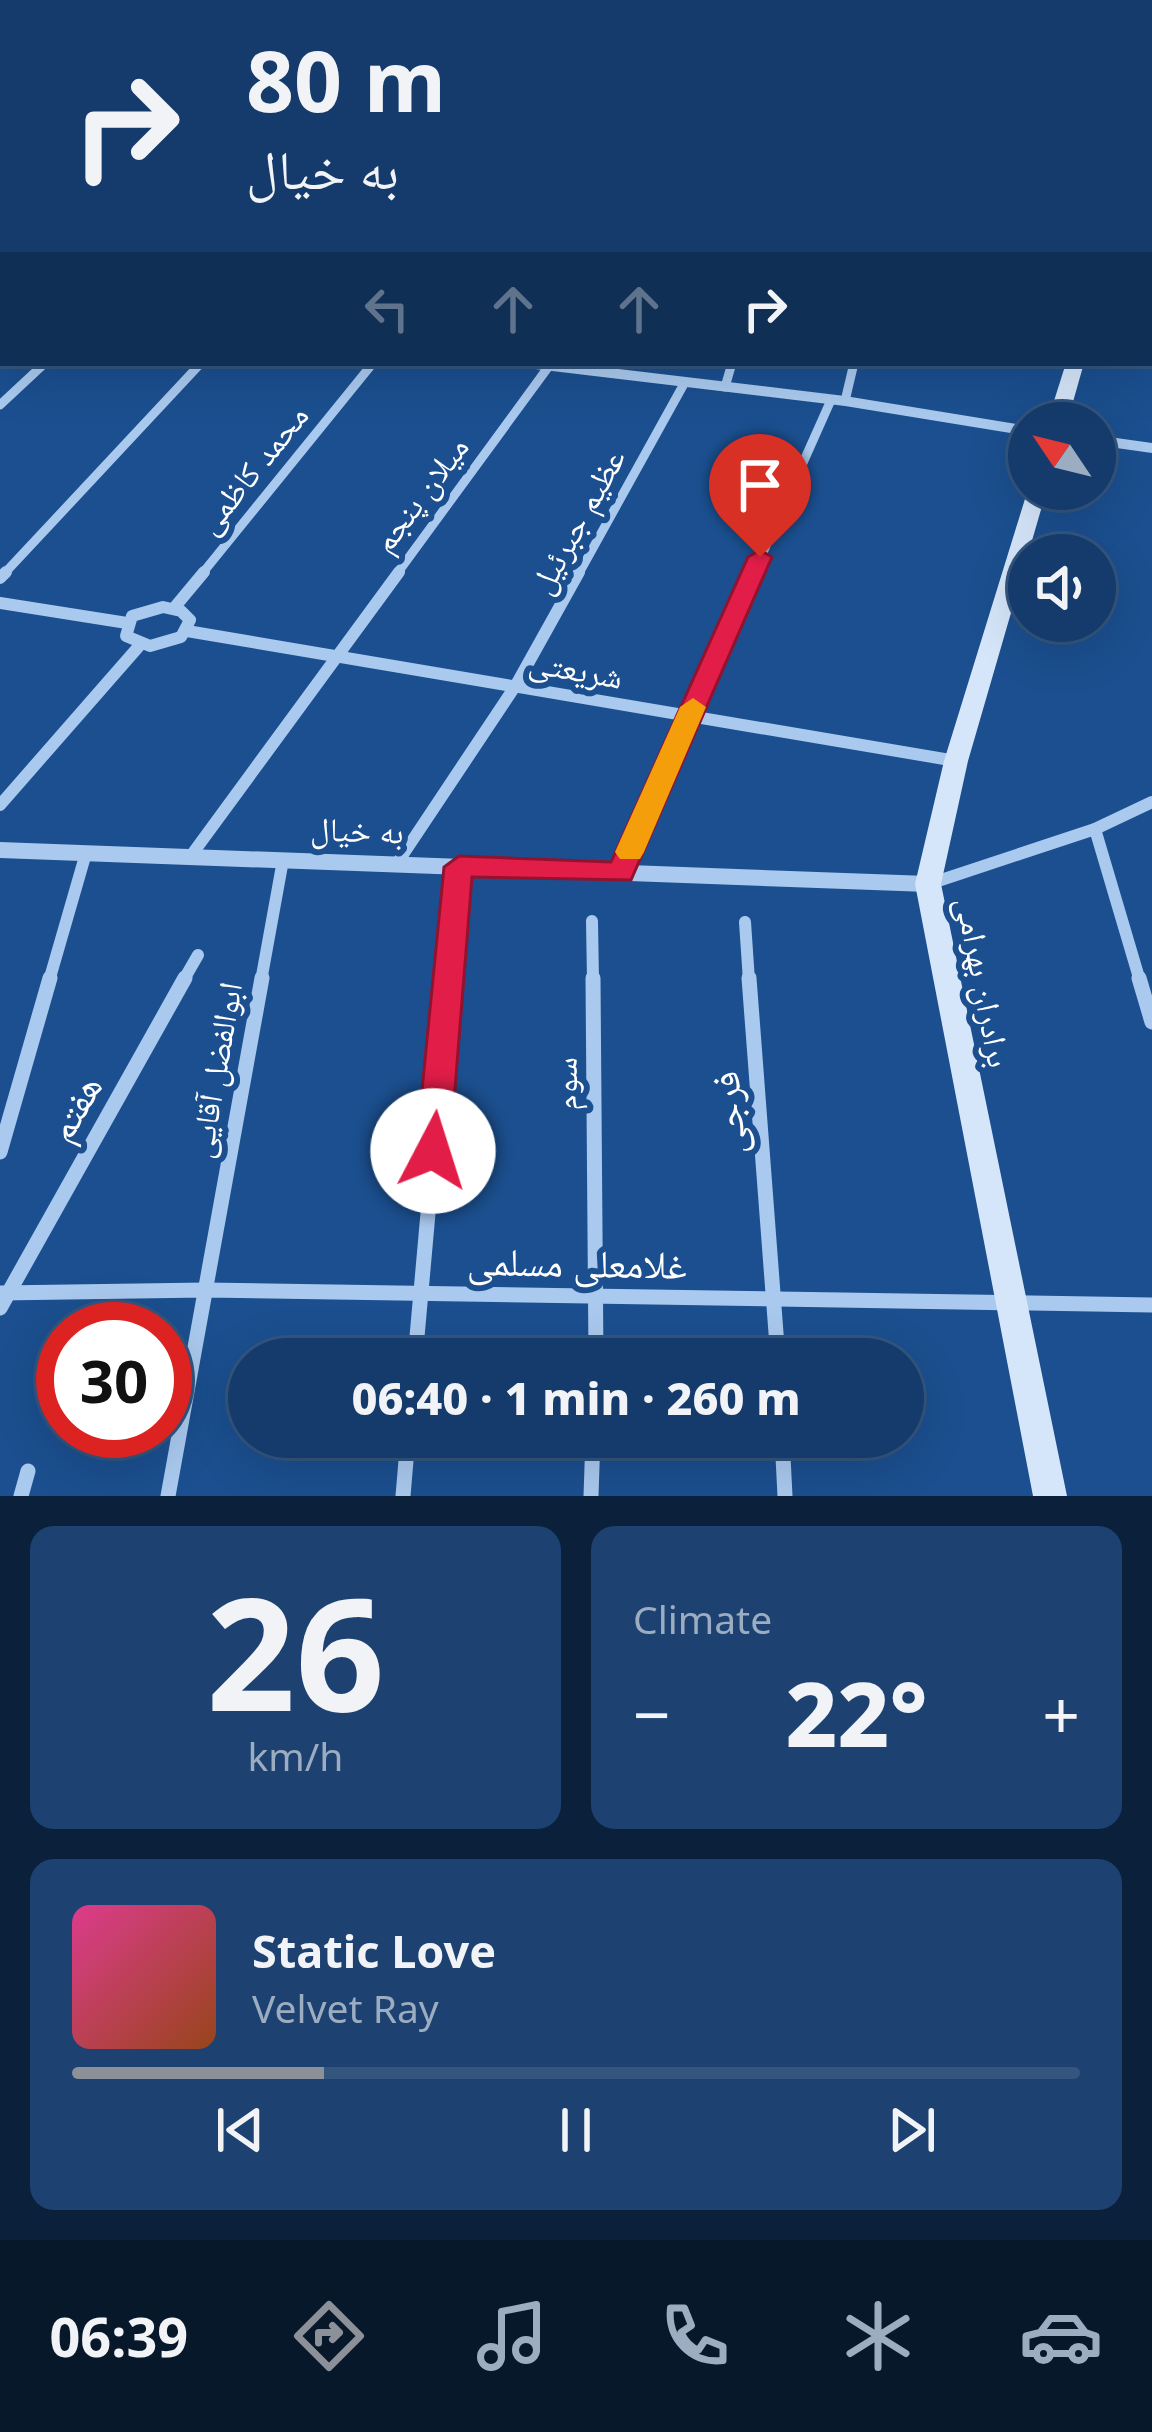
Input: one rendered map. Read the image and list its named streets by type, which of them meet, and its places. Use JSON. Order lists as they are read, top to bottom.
{
  "streets": {
    "main road": ["برادران بهرامی"],
    "street": [
      "محمد کاظمی",
      "میلان پنجم",
      "عظیم جبرئیل",
      "شریعتی",
      "به خیال",
      "ابوالفضل آقایی",
      "سوم",
      "هفتم",
      "فرجی",
      "غلامعلی مسلمی"
    ]
  },
  "crossings": [
    ["میلان پنجم", "شریعتی"],
    ["میلان پنجم", "به خیال"],
    ["عظیم جبرئیل", "شریعتی"],
    ["عظیم جبرئیل", "به خیال"],
    ["شریعتی", "برادران بهرامی"],
    ["به خیال", "برادران بهرامی"],
    ["به خیال", "ابوالفضل آقایی"],
    ["به خیال", "هفتم"],
    ["برادران بهرامی", "غلامعلی مسلمی"],
    ["ابوالفضل آقایی", "غلامعلی مسلمی"],
    ["سوم", "غلامعلی مسلمی"],
    ["هفتم", "غلامعلی مسلمی"],
    ["فرجی", "غلامعلی مسلمی"]
  ],
  "north": "top left",
  "page": {
    "turn": ["80 m", "به خیال"],
    "limit": "30",
    "trip": "06:40 · 1 min · 260 m",
    "tile": [
      ["26", "km/h"],
      "Climate"
    ],
    "heat": ["−", "22°", "+"],
    "song": ["Static Love", "Velvet Ray"],
    "tabs": "06:39"
  }
}
